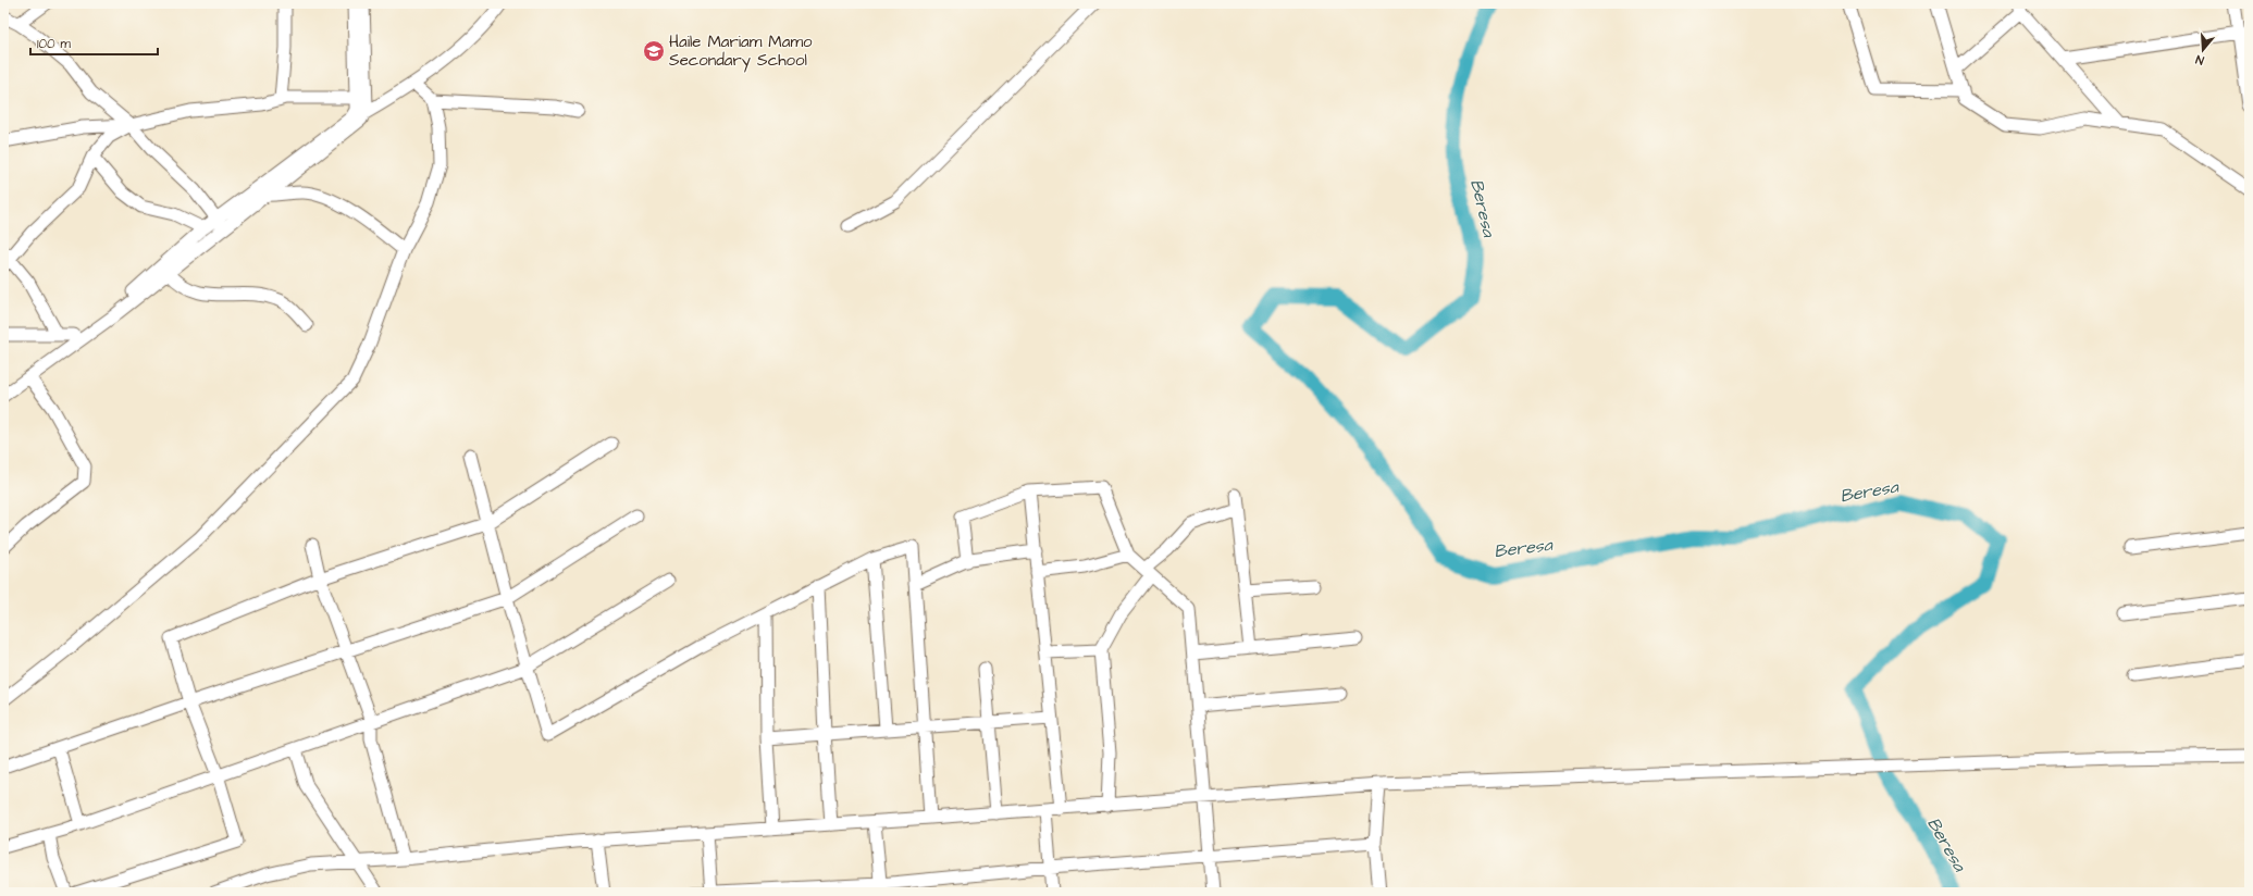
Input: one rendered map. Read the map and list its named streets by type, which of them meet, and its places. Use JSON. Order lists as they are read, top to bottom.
{
  "water": ["Beresa"],
  "places": {
    "school or university": ["Haile Mariam Mamo Secondary School"]
  },
  "scale_bar": "100 m",
  "north": "bottom"
}
